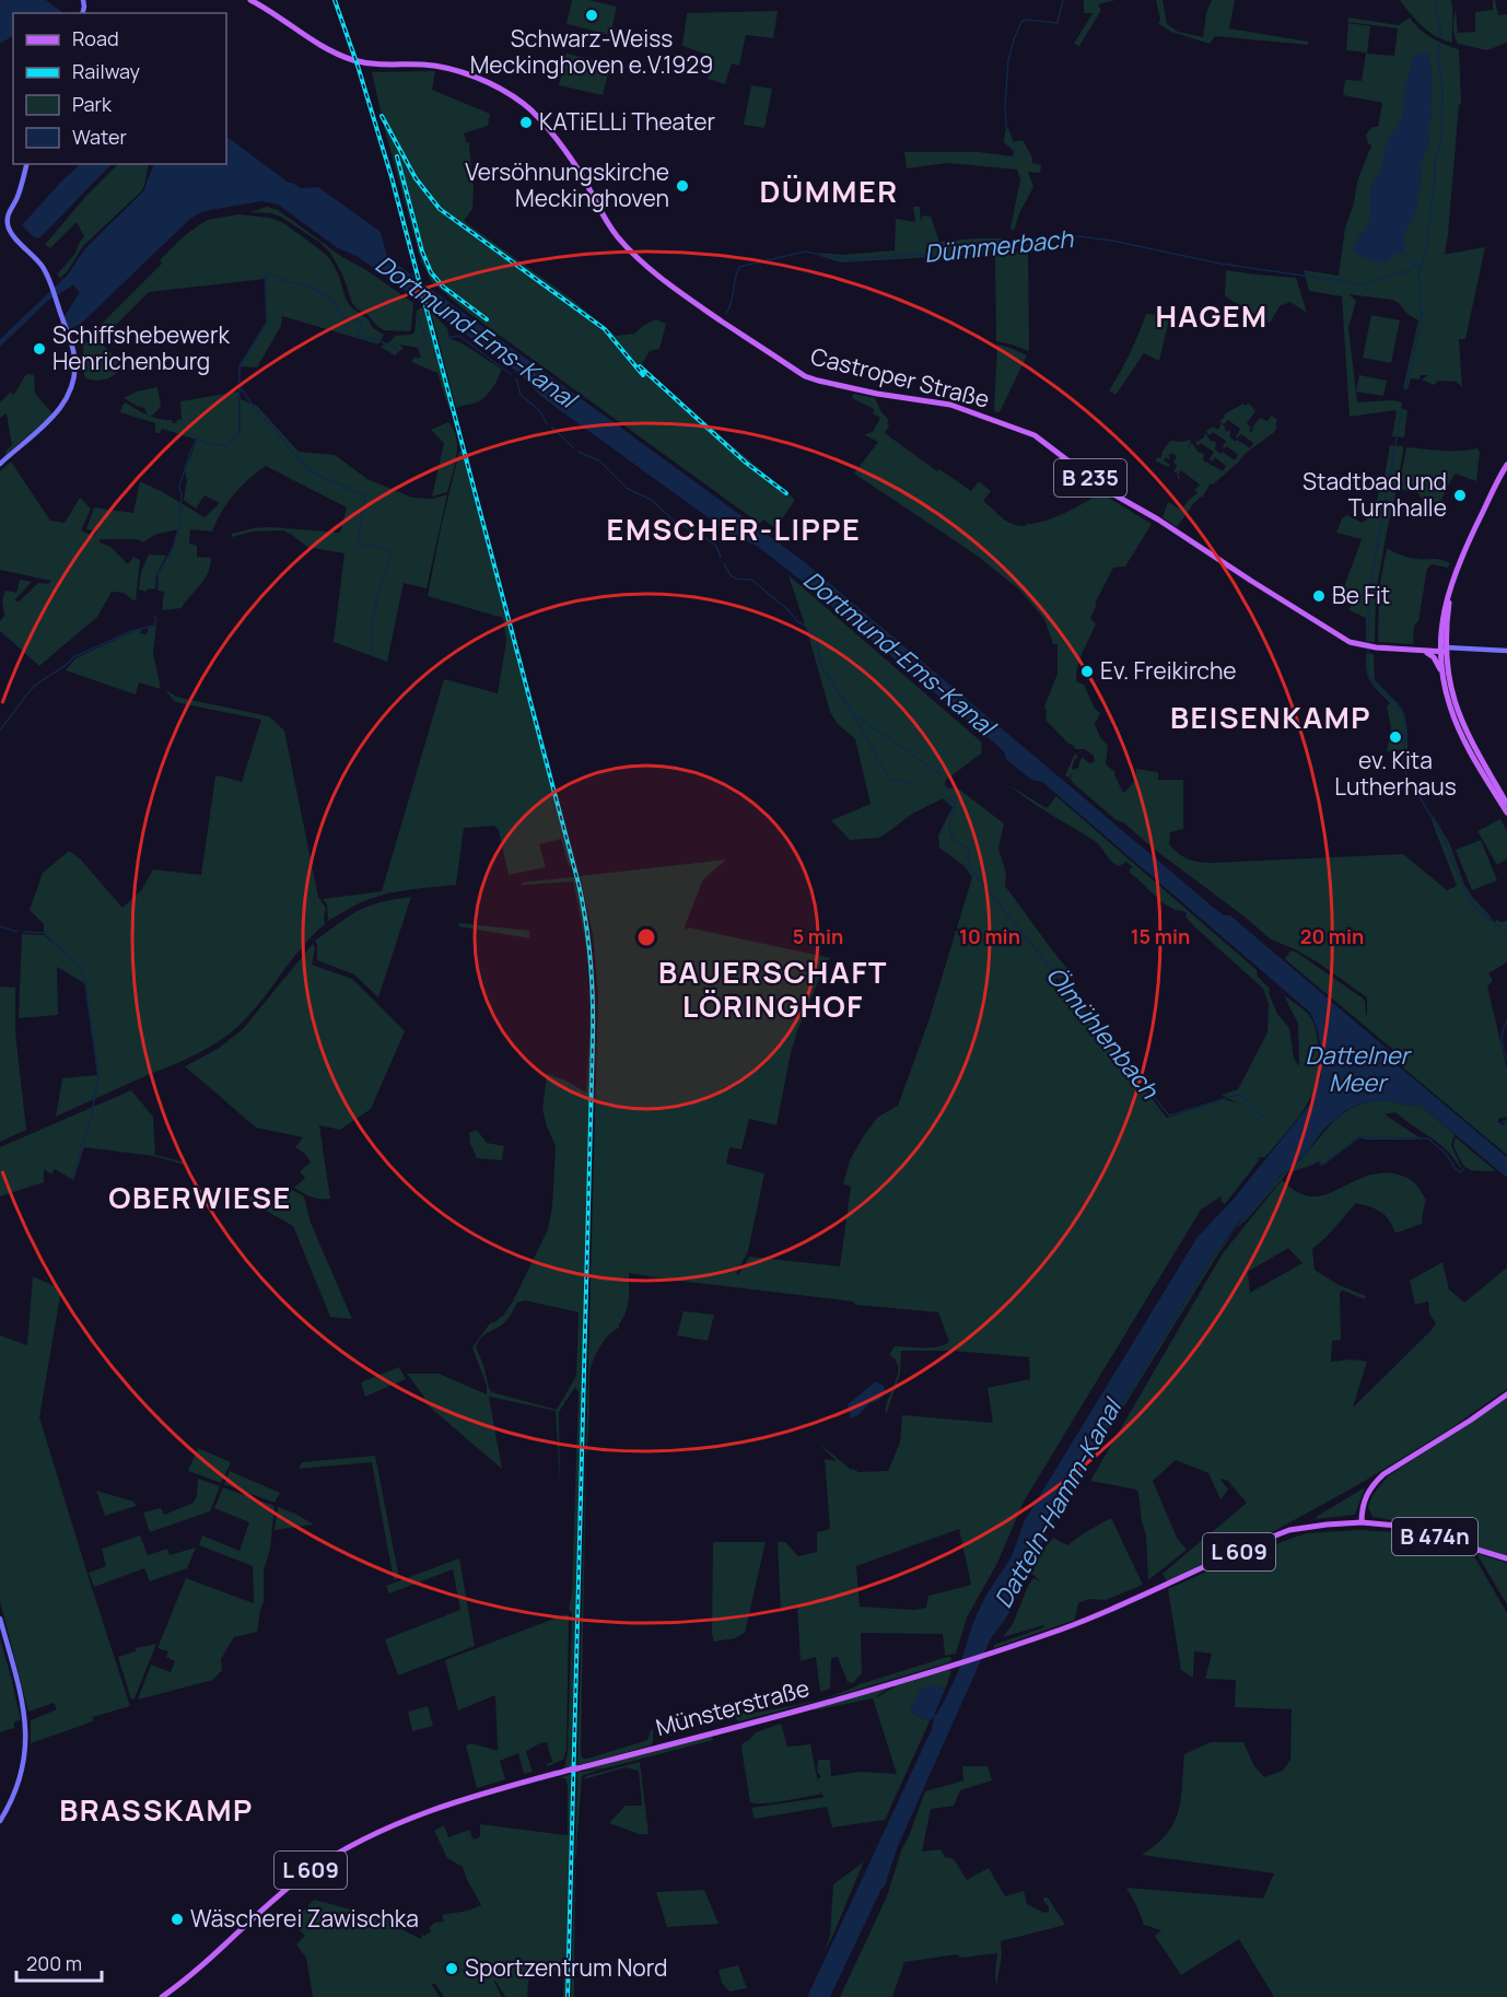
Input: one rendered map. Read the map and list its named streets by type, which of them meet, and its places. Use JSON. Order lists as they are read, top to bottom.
{
  "streets": {
    "main road": [
      "Castroper Straße",
      "B 235",
      "B 474n",
      "L 609",
      "Münsterstraße"
    ]
  },
  "crossings": [
    ["B 474n", "Münsterstraße"]
  ],
  "districts": [
    "DÜMMER",
    "HAGEM",
    "EMSCHER-LIPPE",
    "BEISENKAMP",
    "BAUERSCHAFT LÖRINGHOF",
    "OBERWIESE",
    "BRASSKAMP"
  ],
  "water": [
    "Dümmerbach",
    "Dortmund-Ems-Kanal",
    "Ölmühlenbach",
    "Dattelner Meer",
    "Datteln-Hamm-Kanal"
  ],
  "places": [
    "Schwarz-Weiss Meckinghoven e.V.1929",
    "KATiELLi Theater",
    "Versöhnungskirche Meckinghoven",
    "Schiffshebewerk Henrichenburg",
    "Stadtbad und Turnhalle",
    "Be Fit",
    "Ev. Freikirche",
    "ev. Kita Lutherhaus",
    "Wäscherei Zawischka",
    "Sportzentrum Nord"
  ],
  "legend": [
    "Road",
    "Railway",
    "Park",
    "Water"
  ],
  "scale_bar": "200 m",
  "rings": [
    "5 min",
    "10 min",
    "15 min",
    "20 min"
  ]
}
